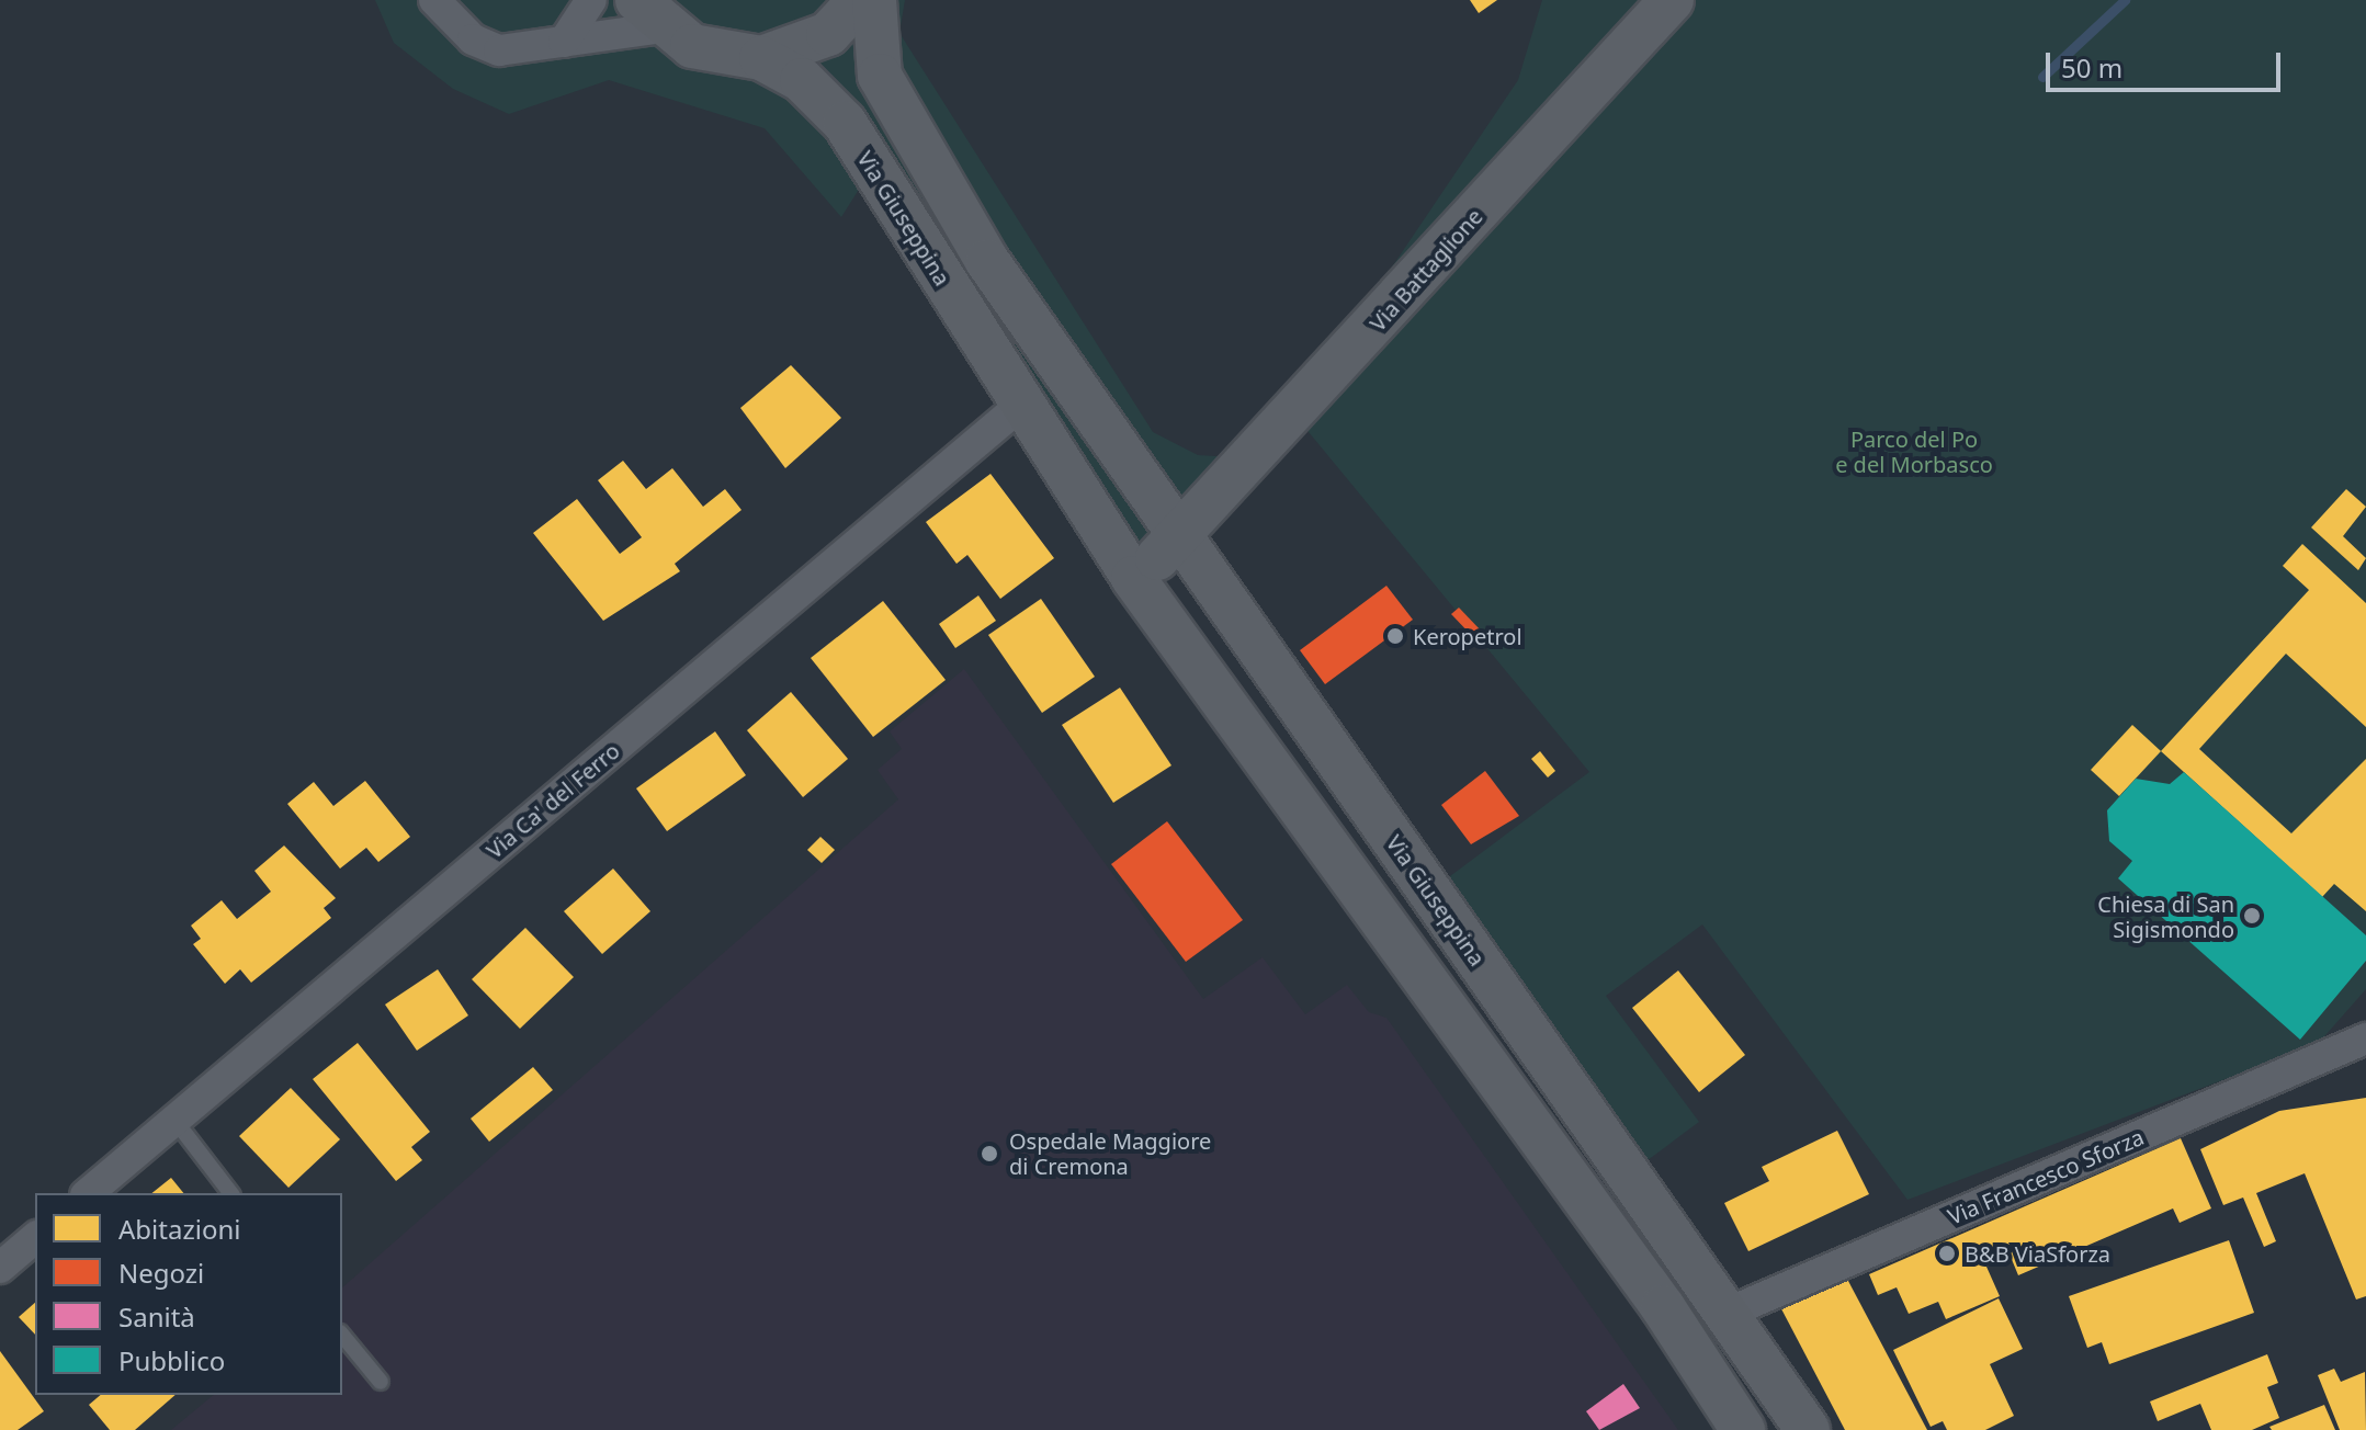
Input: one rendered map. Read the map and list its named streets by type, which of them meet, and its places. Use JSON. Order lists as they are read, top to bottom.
{
  "streets": {
    "main road": ["Via Giuseppina", "Via Battaglione"],
    "street": ["Via Ca' del Ferro", "Via Francesco Sforza"]
  },
  "crossings": [
    ["Via Giuseppina", "Via Battaglione"],
    ["Via Giuseppina", "Via Ca' del Ferro"],
    ["Via Giuseppina", "Via Francesco Sforza"]
  ],
  "parks": ["Parco del Po e del Morbasco"],
  "places": [
    "Keropetrol",
    "Chiesa di San Sigismondo",
    "Ospedale Maggiore di Cremona",
    "B&B ViaSforza"
  ],
  "legend": [
    "Abitazioni",
    "Negozi",
    "Sanità",
    "Pubblico"
  ],
  "scale_bar": "50 m"
}
